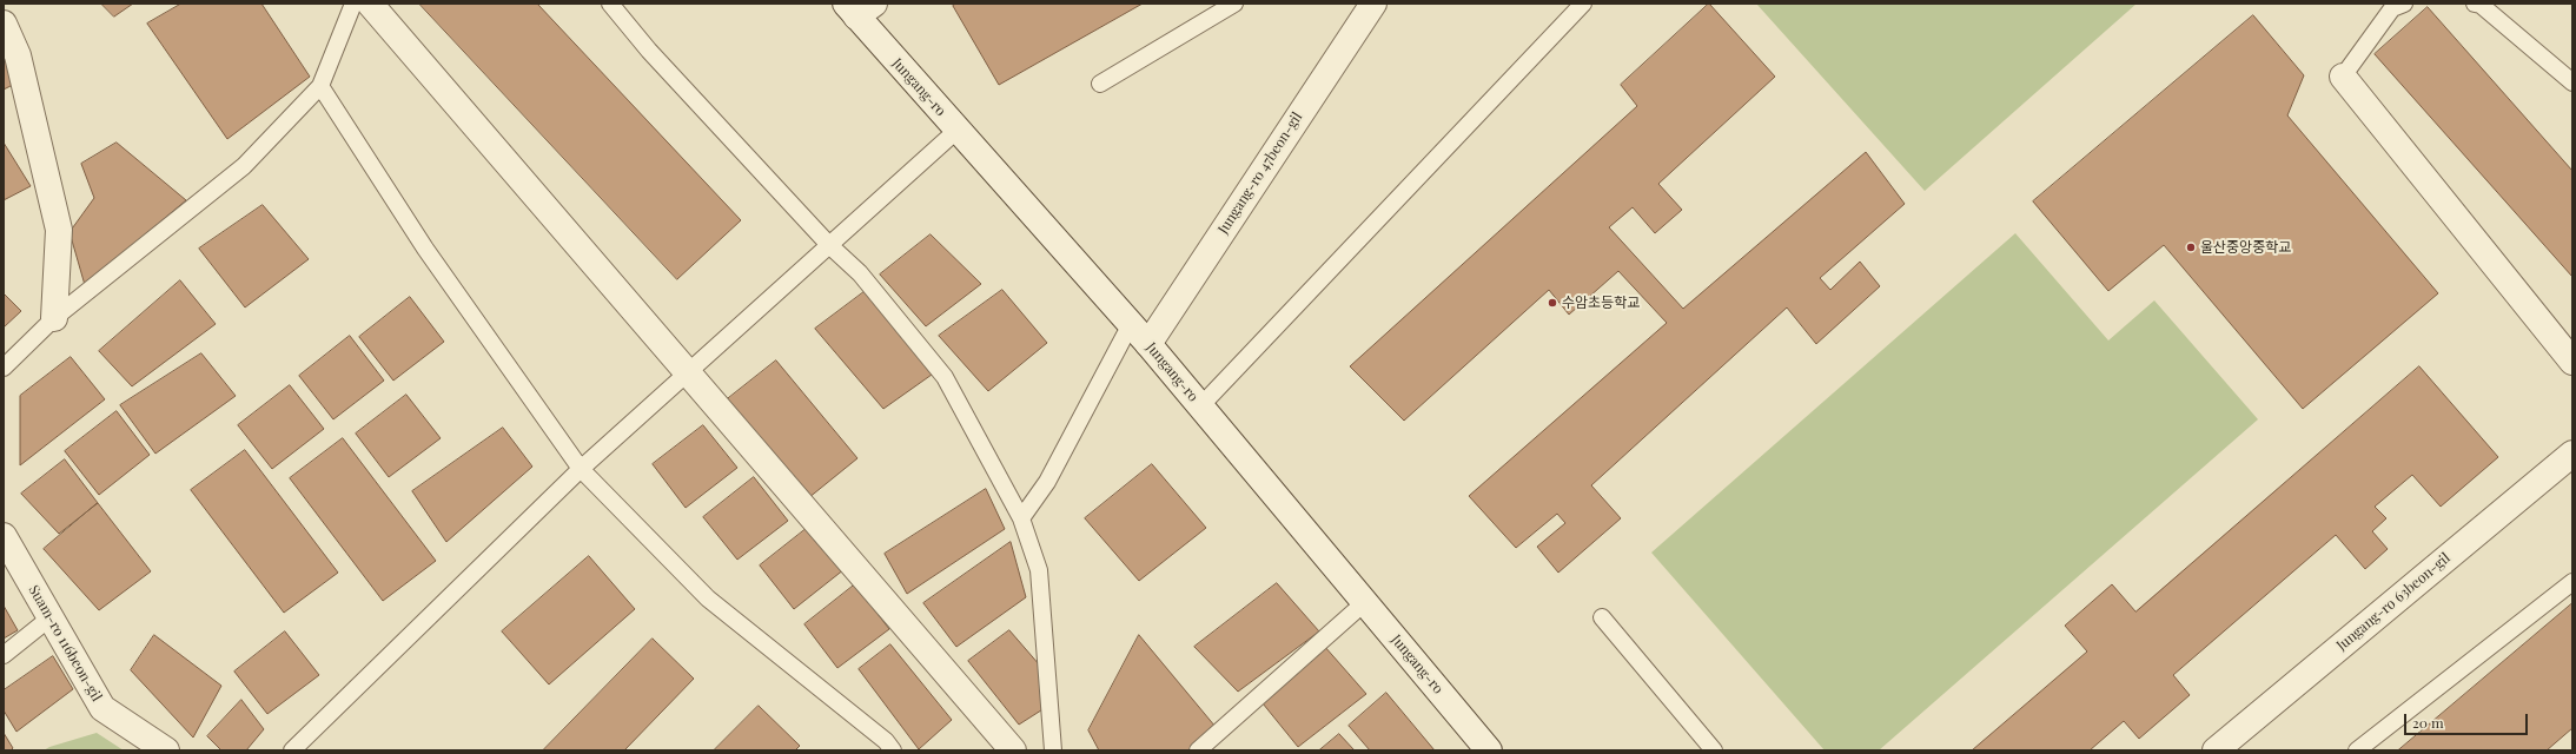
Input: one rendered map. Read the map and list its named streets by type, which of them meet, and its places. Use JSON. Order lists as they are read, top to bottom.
{
  "streets": {
    "street": [
      "Jungang-ro",
      "Jungang-ro 47beon-gil",
      "Jungang-ro 63beon-gil",
      "Suam-ro 116beon-gil"
    ]
  },
  "crossings": [
    ["Jungang-ro", "Jungang-ro 47beon-gil"]
  ],
  "places": ["울산중앙중학교", "수암초등학교"],
  "scale_bar": "20 m"
}
